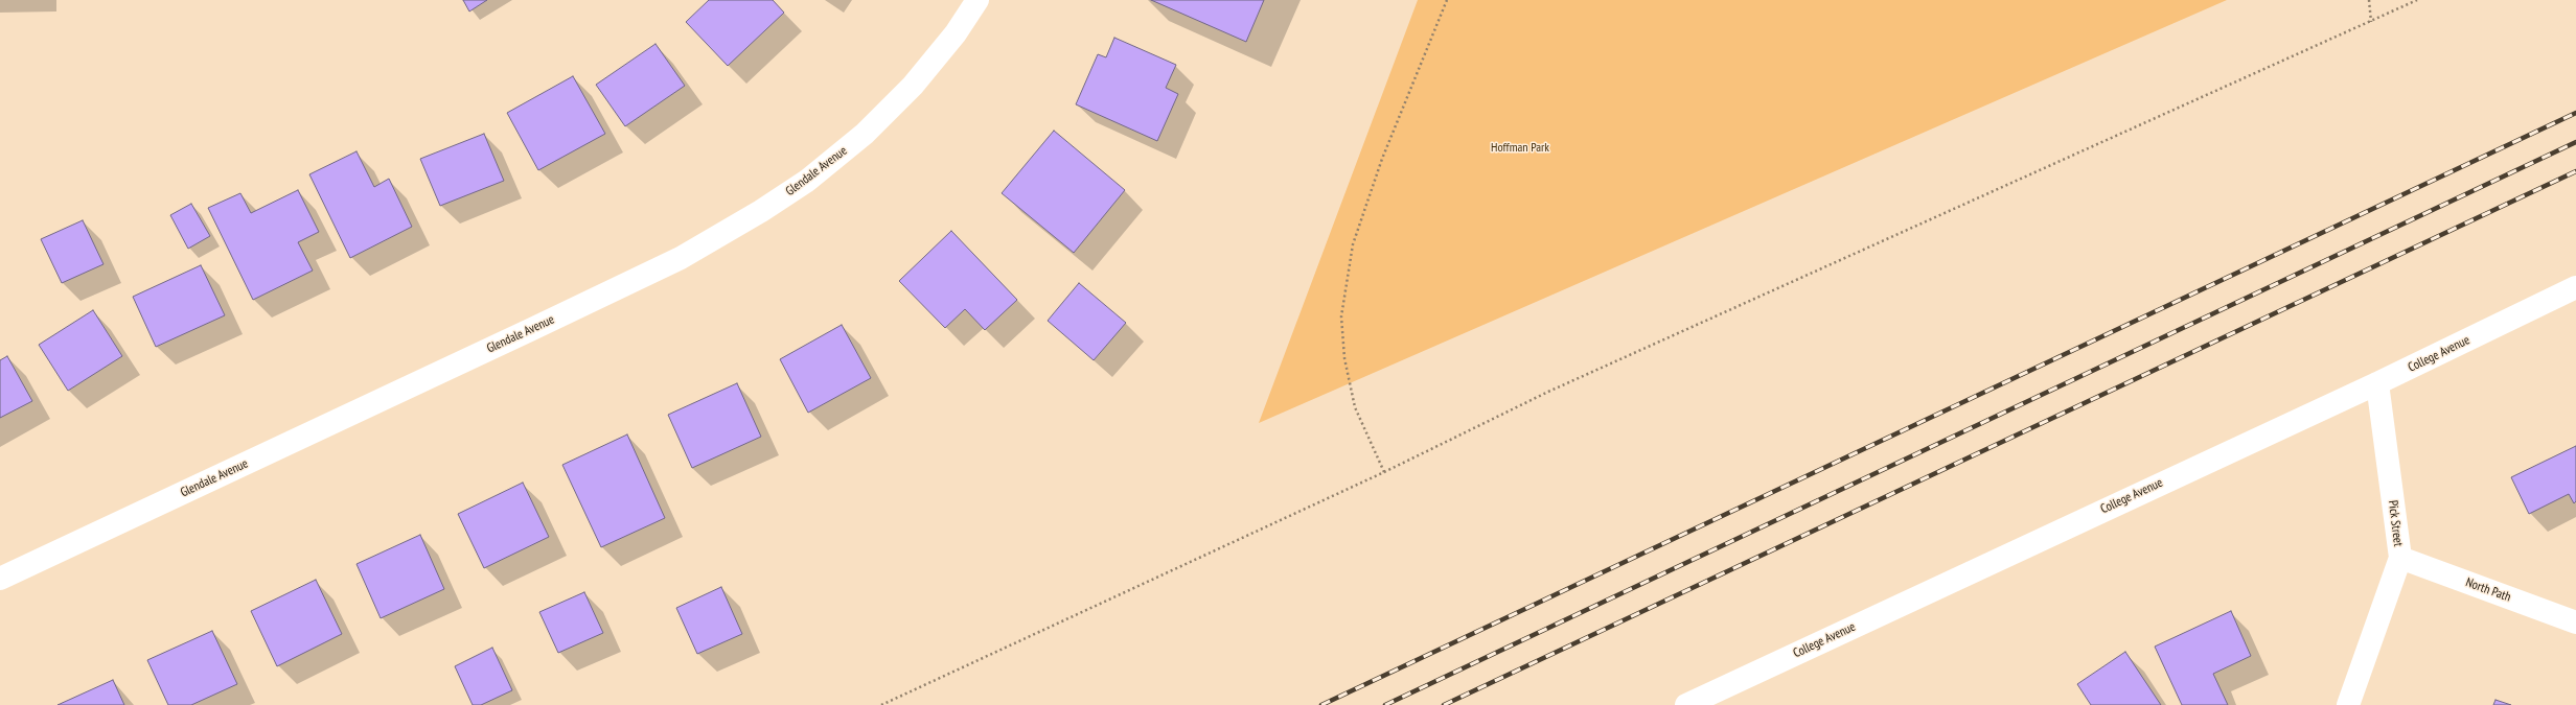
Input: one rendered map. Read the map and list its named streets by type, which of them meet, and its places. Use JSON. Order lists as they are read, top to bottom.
{
  "streets": {
    "street": [
      "Glendale Avenue",
      "College Avenue",
      "Pick Street",
      "North Path"
    ]
  },
  "crossings": [
    ["College Avenue", "Pick Street"],
    ["Pick Street", "North Path"]
  ],
  "parks": ["Hoffman Park"]
}
